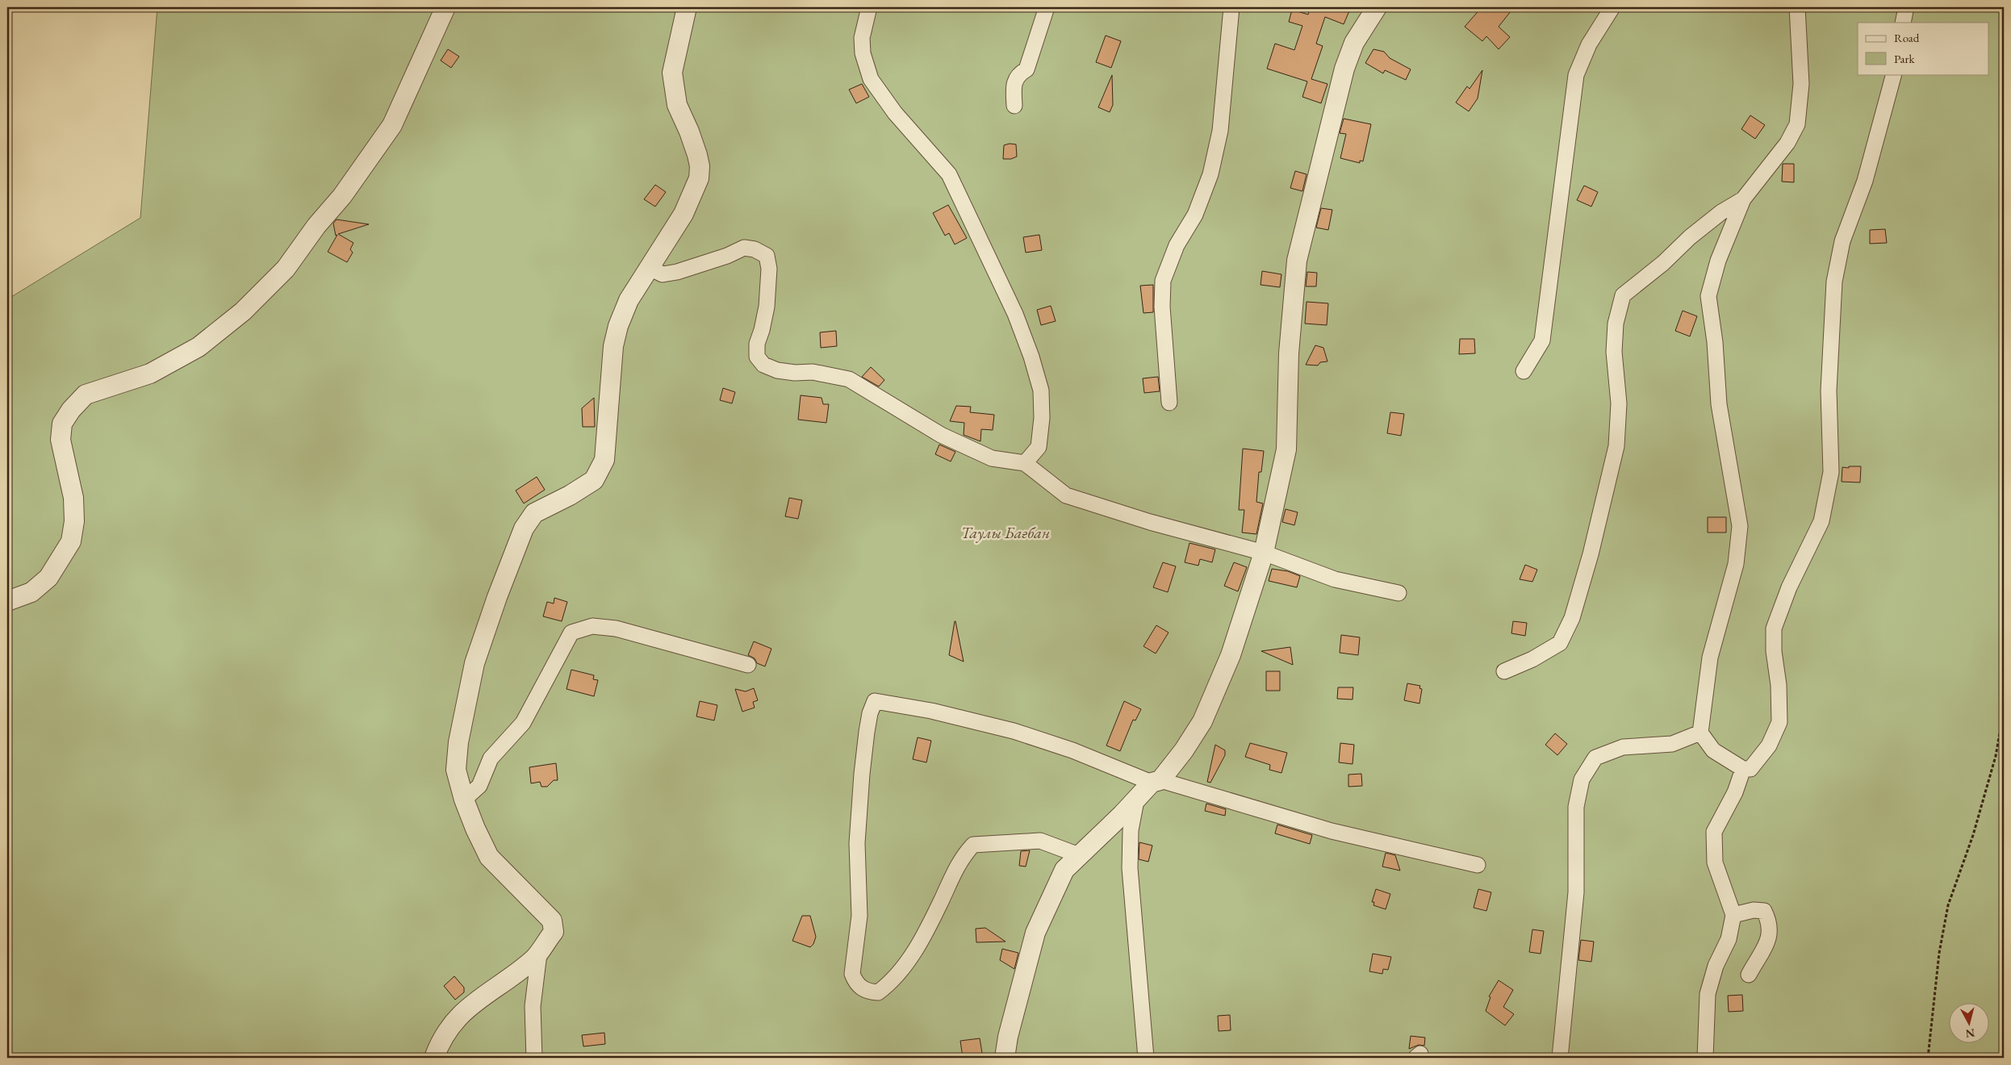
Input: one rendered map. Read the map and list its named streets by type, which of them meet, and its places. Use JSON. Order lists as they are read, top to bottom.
{
  "parks": ["Таулы Бағбан"],
  "legend": ["Road", "Park"],
  "north": "bottom"
}
